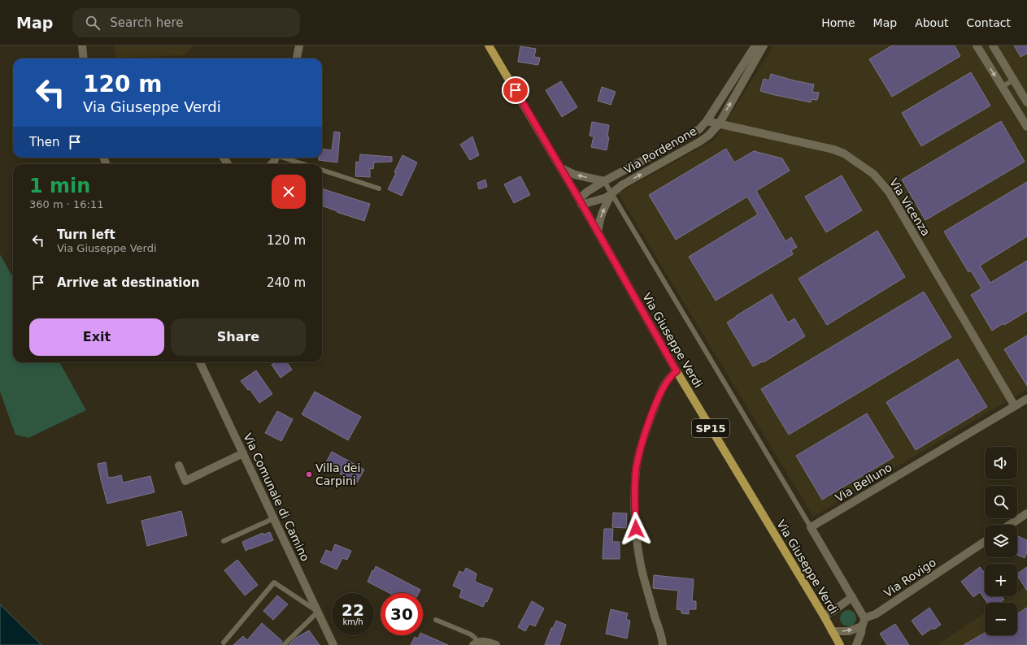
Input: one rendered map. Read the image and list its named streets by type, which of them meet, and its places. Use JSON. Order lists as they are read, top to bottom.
{
  "streets": {
    "main road": ["Via Giuseppe Verdi", "SP15"],
    "street": [
      "Via Pordenone",
      "Via Vicenza",
      "Via Belluno",
      "Via Comunale di Camino",
      "Via Rovigo"
    ]
  },
  "crossings": [
    ["Via Pordenone", "Via Vicenza"],
    ["Via Pordenone", "Via Giuseppe Verdi"],
    ["Via Vicenza", "Via Belluno"]
  ],
  "places": ["Villa dei Carpini"],
  "page": {
    "header": "Map",
    "search": "Search here",
    "nav": [
      "Home",
      "Map",
      "About",
      "Contact"
    ],
    "turn": ["120 m", "Via Giuseppe Verdi"],
    "then": "Then",
    "heading": ["1 min", "360 m · 16:11"],
    "list": [
      {
        "name": "Turn left",
        "note": "Via Giuseppe Verdi",
        "value": "120 m"
      },
      {
        "name": "Arrive at destination",
        "value": "240 m"
      }
    ],
    "buttons": ["Exit", "Share"],
    "map_buttons": ["+", "−"],
    "speed": "22 km/h",
    "limit": "30"
  }
}
